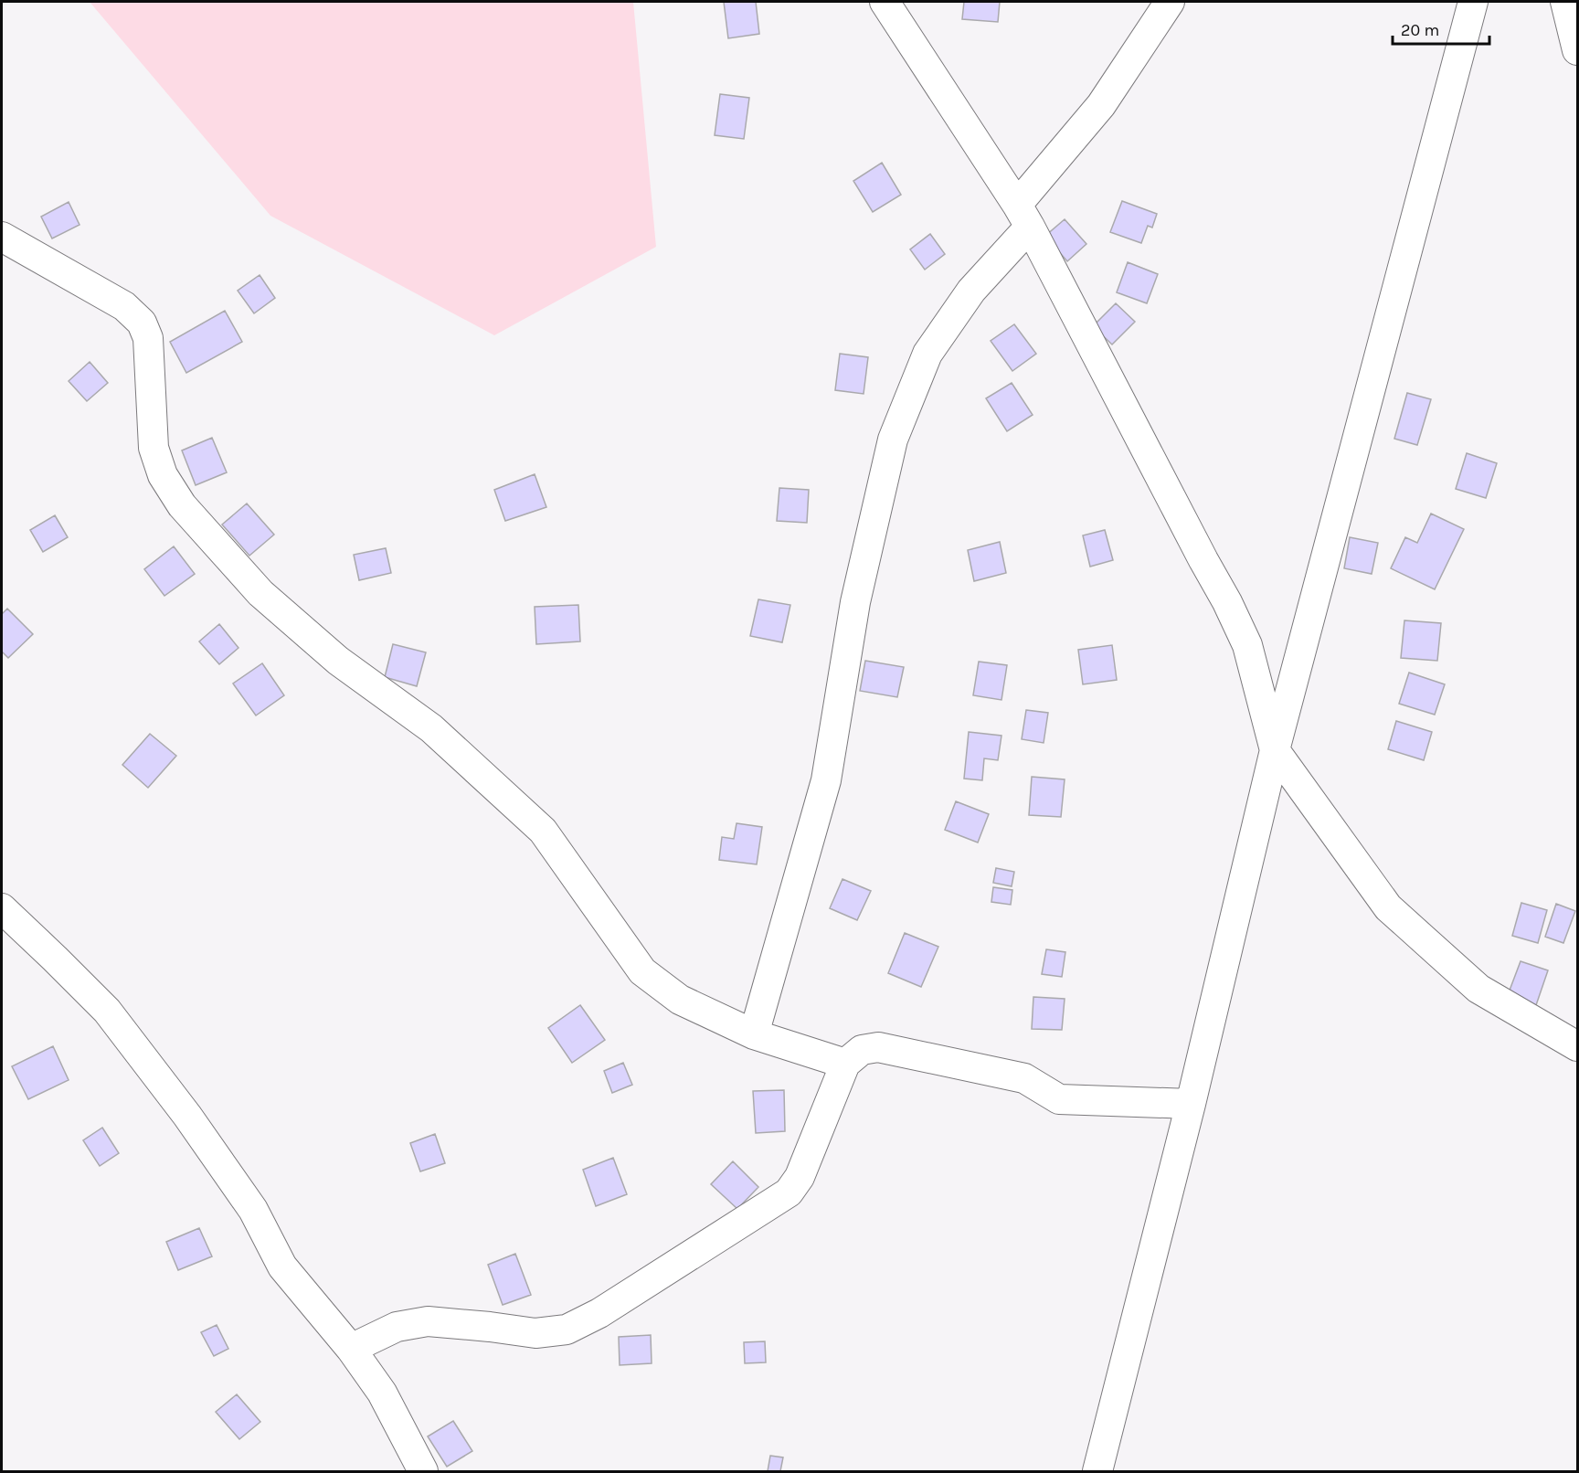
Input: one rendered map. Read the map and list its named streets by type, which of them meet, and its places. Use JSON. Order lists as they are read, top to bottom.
{
  "scale_bar": "20 m"
}
